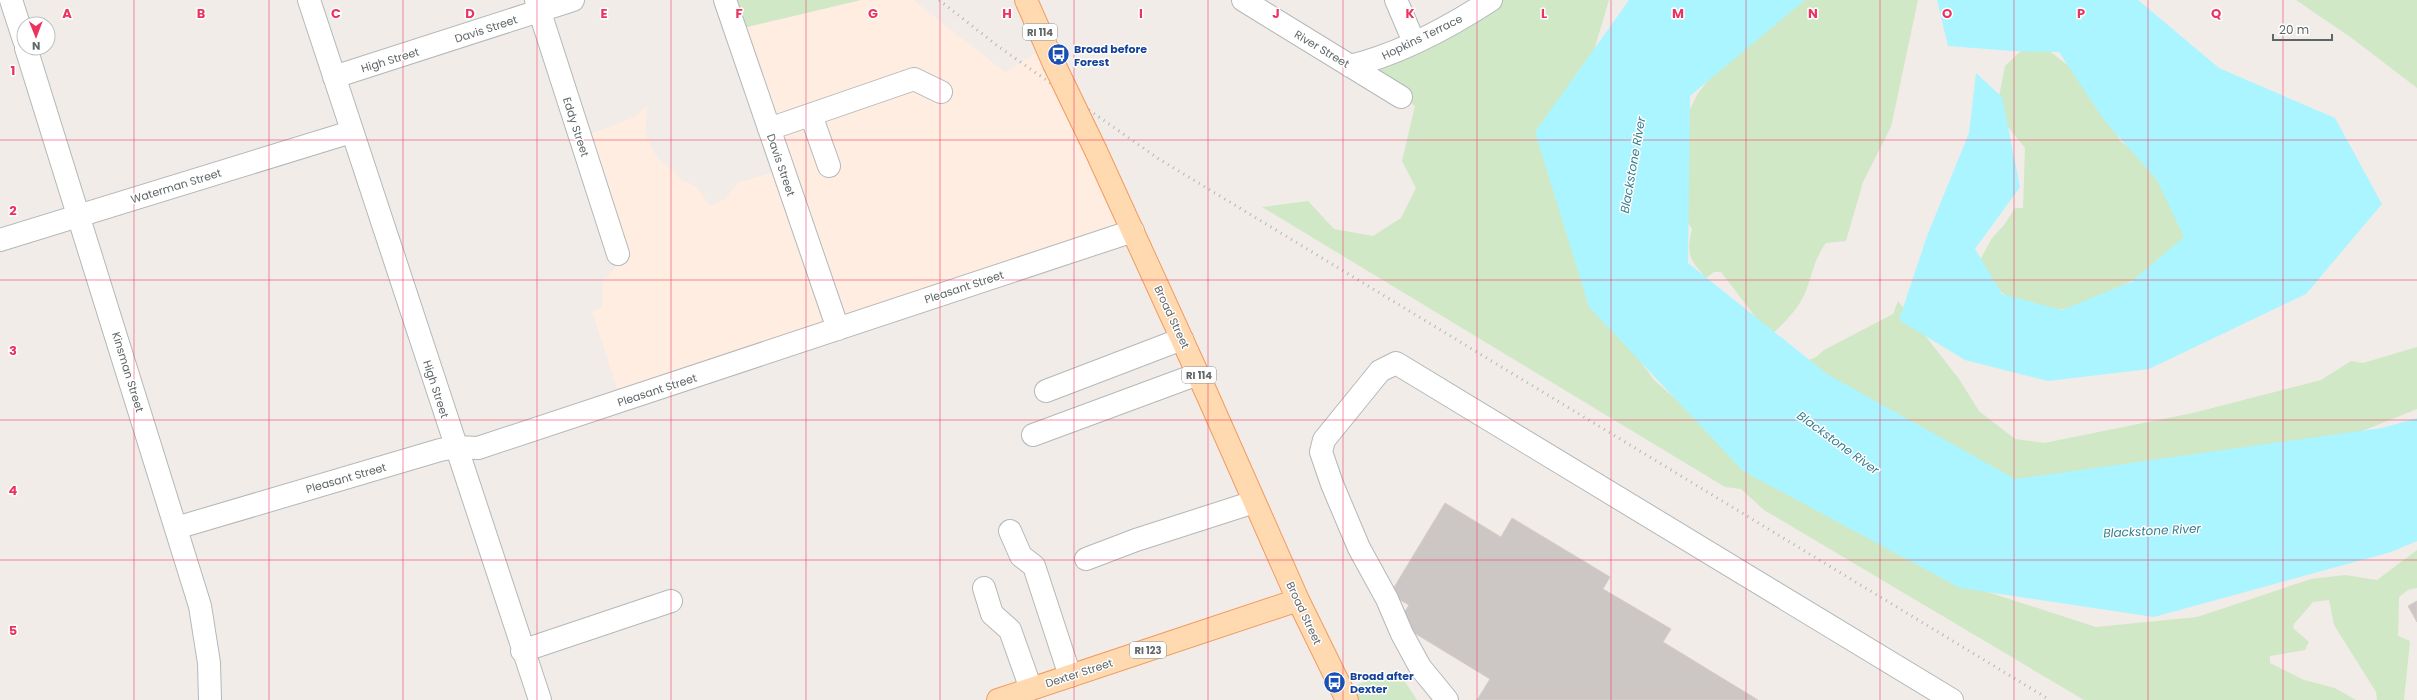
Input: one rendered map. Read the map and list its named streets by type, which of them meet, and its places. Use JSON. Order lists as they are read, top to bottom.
{
  "streets": {
    "main road": [
      "RI 114",
      "Broad Street",
      "RI 123",
      "Dexter Street"
    ],
    "street": [
      "Davis Street",
      "Hopkins Terrace",
      "River Street",
      "High Street",
      "Eddy Street",
      "Waterman Street",
      "Pleasant Street",
      "Kinsman Street"
    ]
  },
  "crossings": [
    ["Davis Street", "High Street"],
    ["Davis Street", "Eddy Street"],
    ["Davis Street", "Pleasant Street"],
    ["Hopkins Terrace", "River Street"],
    ["High Street", "Waterman Street"],
    ["High Street", "Pleasant Street"],
    ["Waterman Street", "Kinsman Street"],
    ["Pleasant Street", "Broad Street"],
    ["Pleasant Street", "Kinsman Street"],
    ["Broad Street", "Dexter Street"]
  ],
  "water": ["Blackstone River"],
  "places": {
    "bus stop": ["Broad before Forest", "Broad after Dexter"]
  },
  "scale_bar": "20 m",
  "north": "bottom",
  "grid": {
    "columns": [
      "A",
      "B",
      "C",
      "D",
      "E",
      "F",
      "G",
      "H",
      "I",
      "J",
      "K",
      "L",
      "M",
      "N",
      "O",
      "P",
      "Q"
    ],
    "rows": [
      "1",
      "2",
      "3",
      "4",
      "5"
    ]
  }
}
